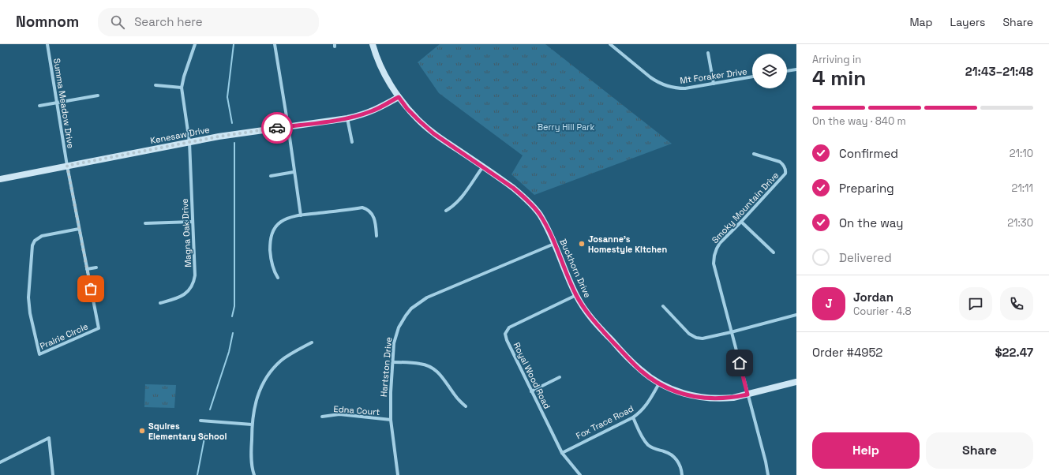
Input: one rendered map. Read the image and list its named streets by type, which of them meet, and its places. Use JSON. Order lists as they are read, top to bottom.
{
  "streets": {
    "street": [
      "Mt Foraker Drive",
      "Summa Meadow Drive",
      "Kenesaw Drive",
      "Smoky Mountain Drive",
      "Magna Oak Drive",
      "Buckhorn Drive",
      "Prairie Circle",
      "Hartston Drive",
      "Royal Wood Road",
      "Edna Court",
      "Fox Trace Road"
    ]
  },
  "crossings": [
    ["Summa Meadow Drive", "Kenesaw Drive"],
    ["Summa Meadow Drive", "Prairie Circle"],
    ["Kenesaw Drive", "Magna Oak Drive"],
    ["Kenesaw Drive", "Buckhorn Drive"],
    ["Kenesaw Drive", "Prairie Circle"],
    ["Smoky Mountain Drive", "Buckhorn Drive"],
    ["Buckhorn Drive", "Hartston Drive"],
    ["Buckhorn Drive", "Royal Wood Road"],
    ["Buckhorn Drive", "Fox Trace Road"],
    ["Hartston Drive", "Edna Court"],
    ["Royal Wood Road", "Fox Trace Road"]
  ],
  "parks": ["Berry Hill Park"],
  "places": ["Josanne's Homestyle Kitchen", "Squires Elementary School"],
  "page": {
    "header": "Nomnom",
    "search": "Search here",
    "nav": ["Map", "Layers", "Share"],
    "heading": ["4 min", "Arriving in", "21:43–21:48"],
    "panel": [
      "Jordan",
      "Courier · 4.8",
      "Order #4952",
      "$22.47"
    ],
    "bar": "On the way · 840 m",
    "list": [
      ["Confirmed", "21:10"],
      ["Preparing", "21:11"],
      ["On the way", "21:30"],
      "Delivered"
    ],
    "round": "J",
    "buttons": ["Help", "Share"]
  }
}
